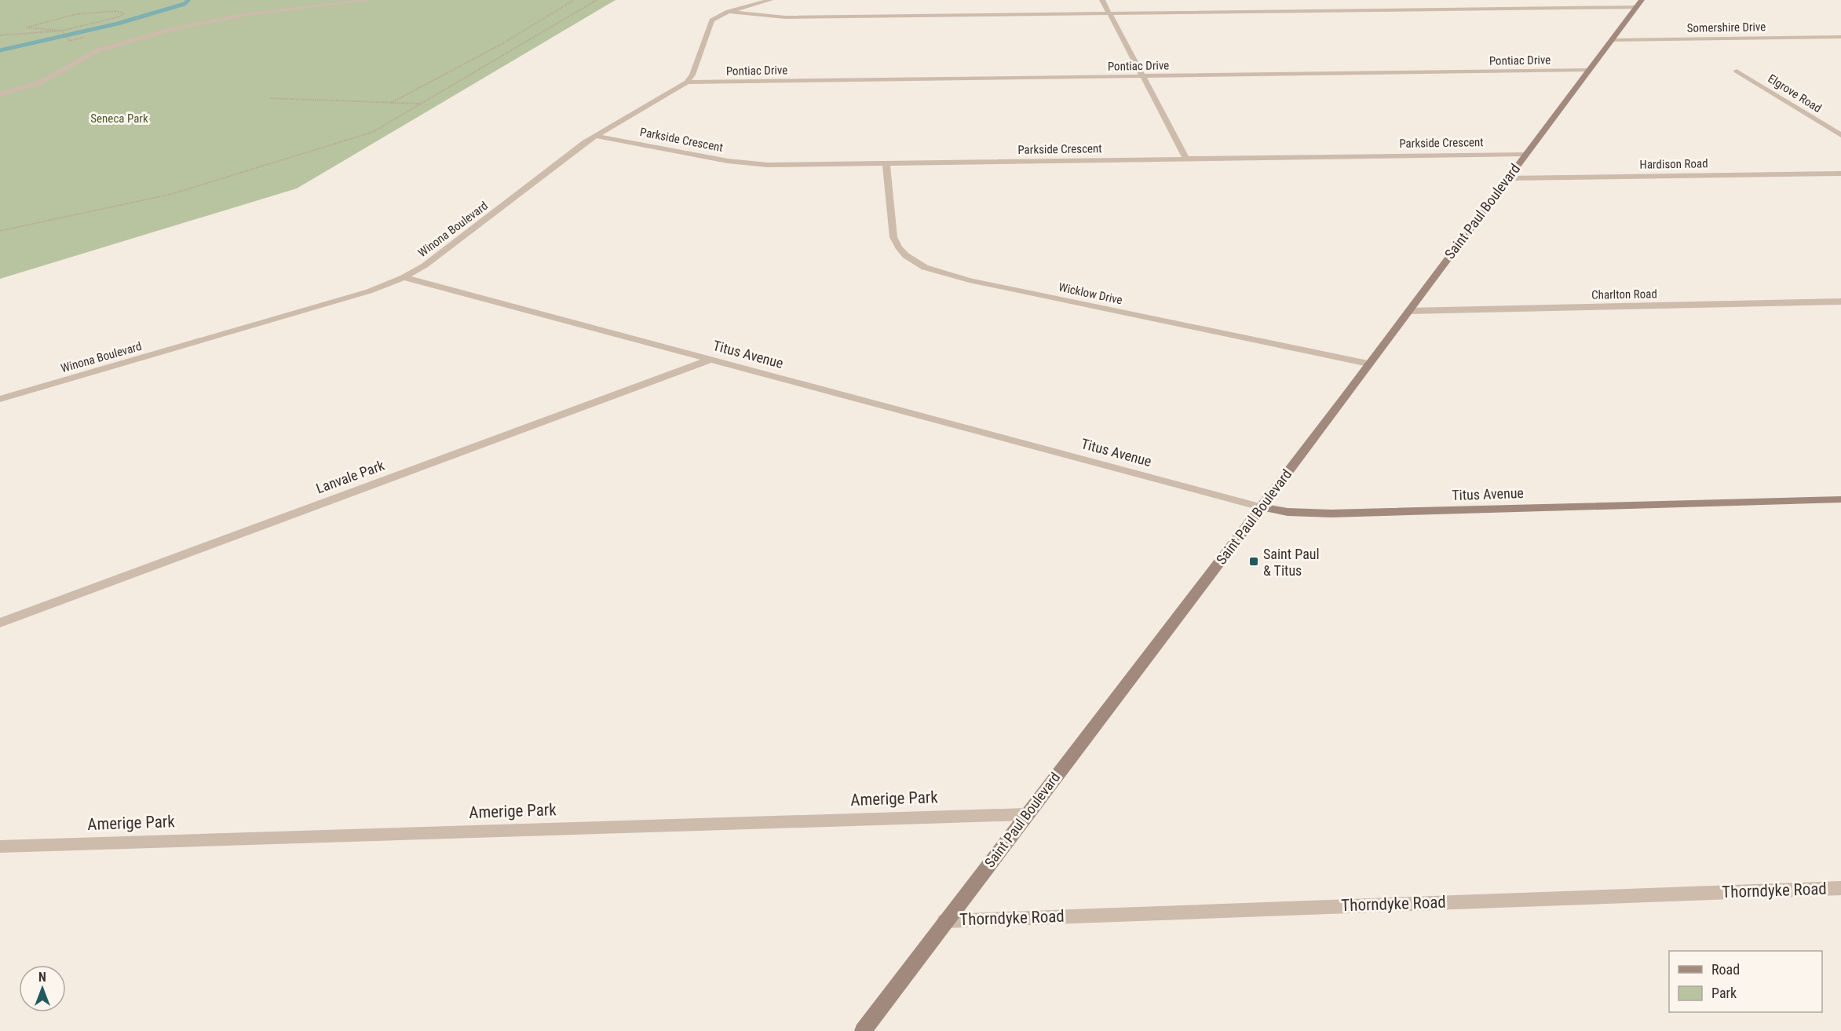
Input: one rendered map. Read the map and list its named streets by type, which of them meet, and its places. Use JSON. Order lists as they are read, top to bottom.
{
  "streets": {
    "main road": ["Saint Paul Boulevard", "Titus Avenue"],
    "street": [
      "Somershire Drive",
      "Pontiac Drive",
      "Elgrove Road",
      "Parkside Crescent",
      "Hardison Road",
      "Winona Boulevard",
      "Wicklow Drive",
      "Charlton Road",
      "Lanvale Park",
      "Amerige Park",
      "Thorndyke Road"
    ]
  },
  "crossings": [
    ["Somershire Drive", "Saint Paul Boulevard"],
    ["Pontiac Drive", "Saint Paul Boulevard"],
    ["Pontiac Drive", "Winona Boulevard"],
    ["Parkside Crescent", "Saint Paul Boulevard"],
    ["Parkside Crescent", "Winona Boulevard"],
    ["Parkside Crescent", "Wicklow Drive"],
    ["Hardison Road", "Saint Paul Boulevard"],
    ["Saint Paul Boulevard", "Wicklow Drive"],
    ["Saint Paul Boulevard", "Charlton Road"],
    ["Saint Paul Boulevard", "Titus Avenue"],
    ["Saint Paul Boulevard", "Amerige Park"],
    ["Saint Paul Boulevard", "Thorndyke Road"],
    ["Winona Boulevard", "Titus Avenue"],
    ["Titus Avenue", "Lanvale Park"]
  ],
  "parks": ["Seneca Park"],
  "places": {
    "transit": ["Saint Paul & Titus"]
  },
  "legend": ["Road", "Park"],
  "north": "top"
}
